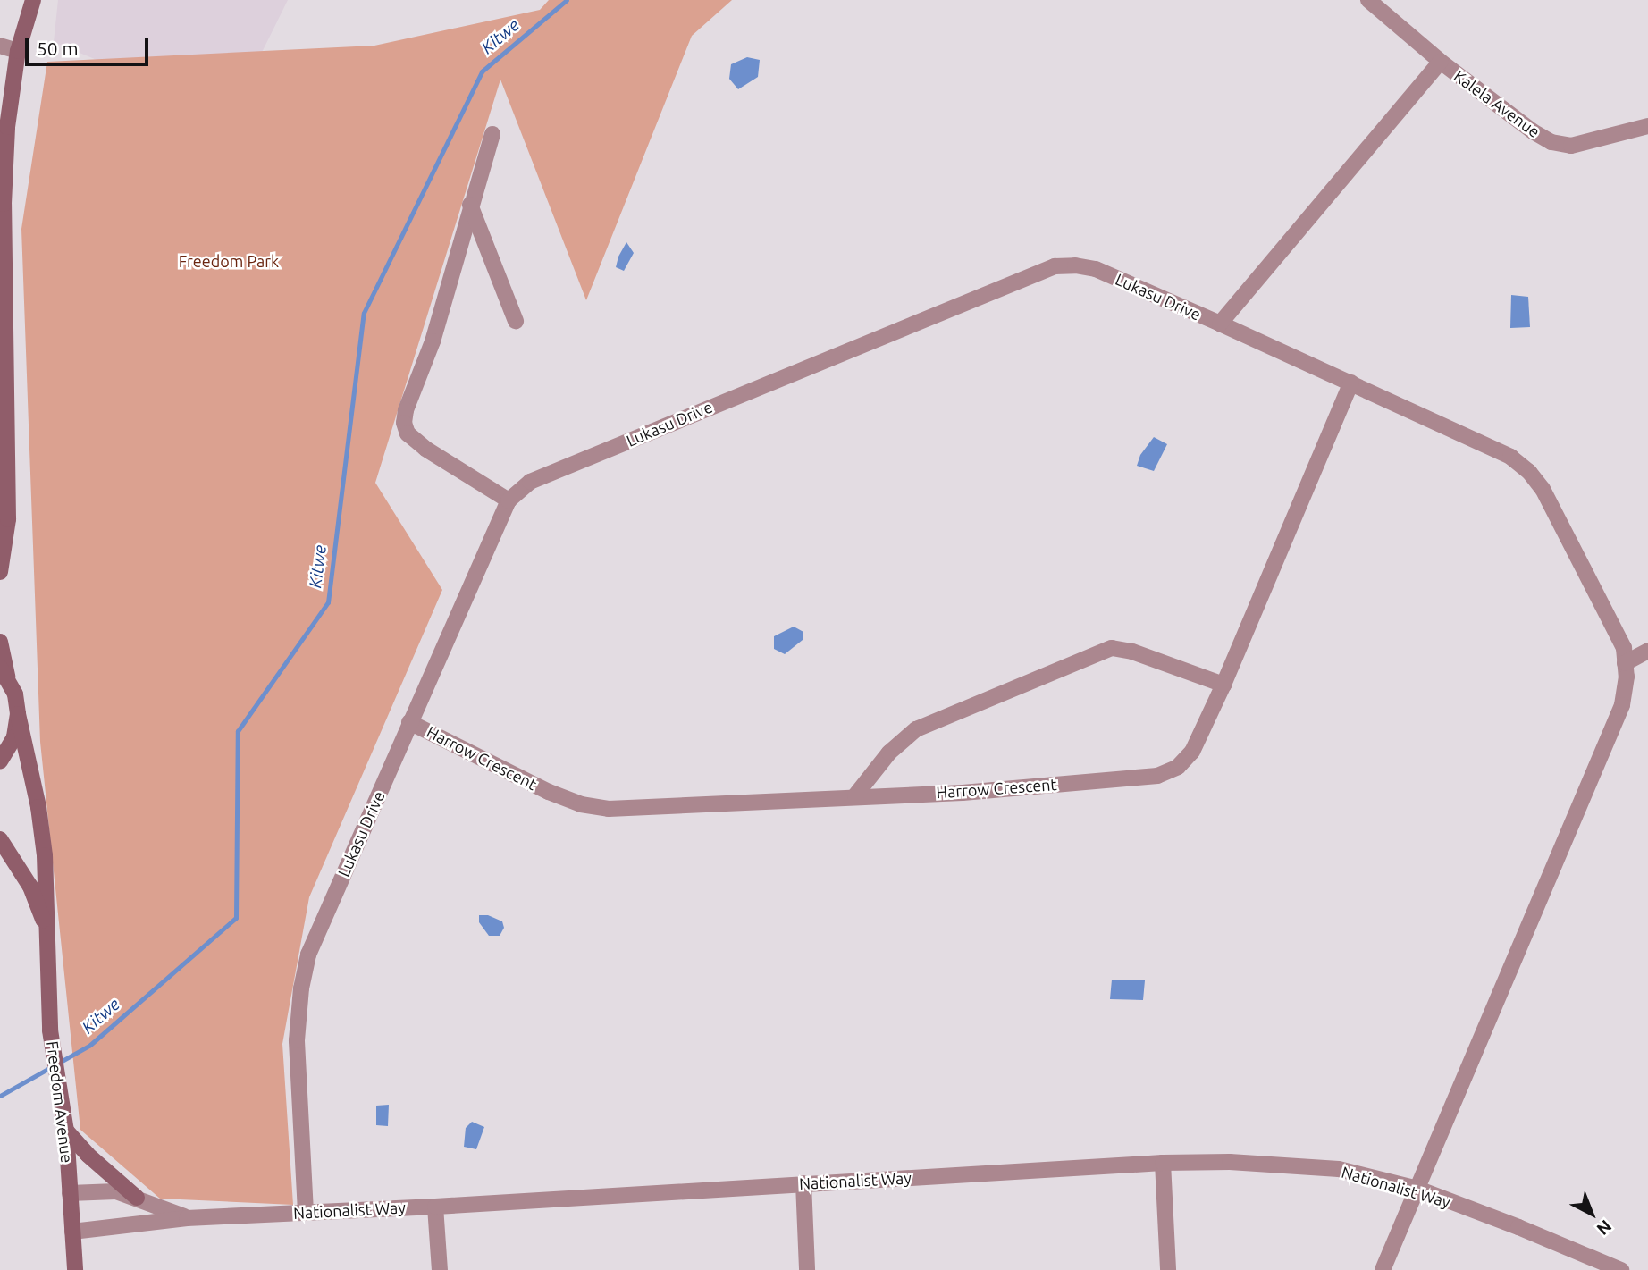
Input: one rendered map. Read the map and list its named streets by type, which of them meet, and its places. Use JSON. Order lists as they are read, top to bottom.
{
  "streets": {
    "main road": ["Freedom Avenue"],
    "street": [
      "Kalela Avenue",
      "Lukasu Drive",
      "Harrow Crescent",
      "Nationalist Way"
    ]
  },
  "crossings": [
    ["Kalela Avenue", "Lukasu Drive"],
    ["Lukasu Drive", "Harrow Crescent"],
    ["Lukasu Drive", "Nationalist Way"],
    ["Freedom Avenue", "Nationalist Way"]
  ],
  "water": ["Kitwe"],
  "parks": ["Freedom Park"],
  "scale_bar": "50 m",
  "north": "bottom right"
}
